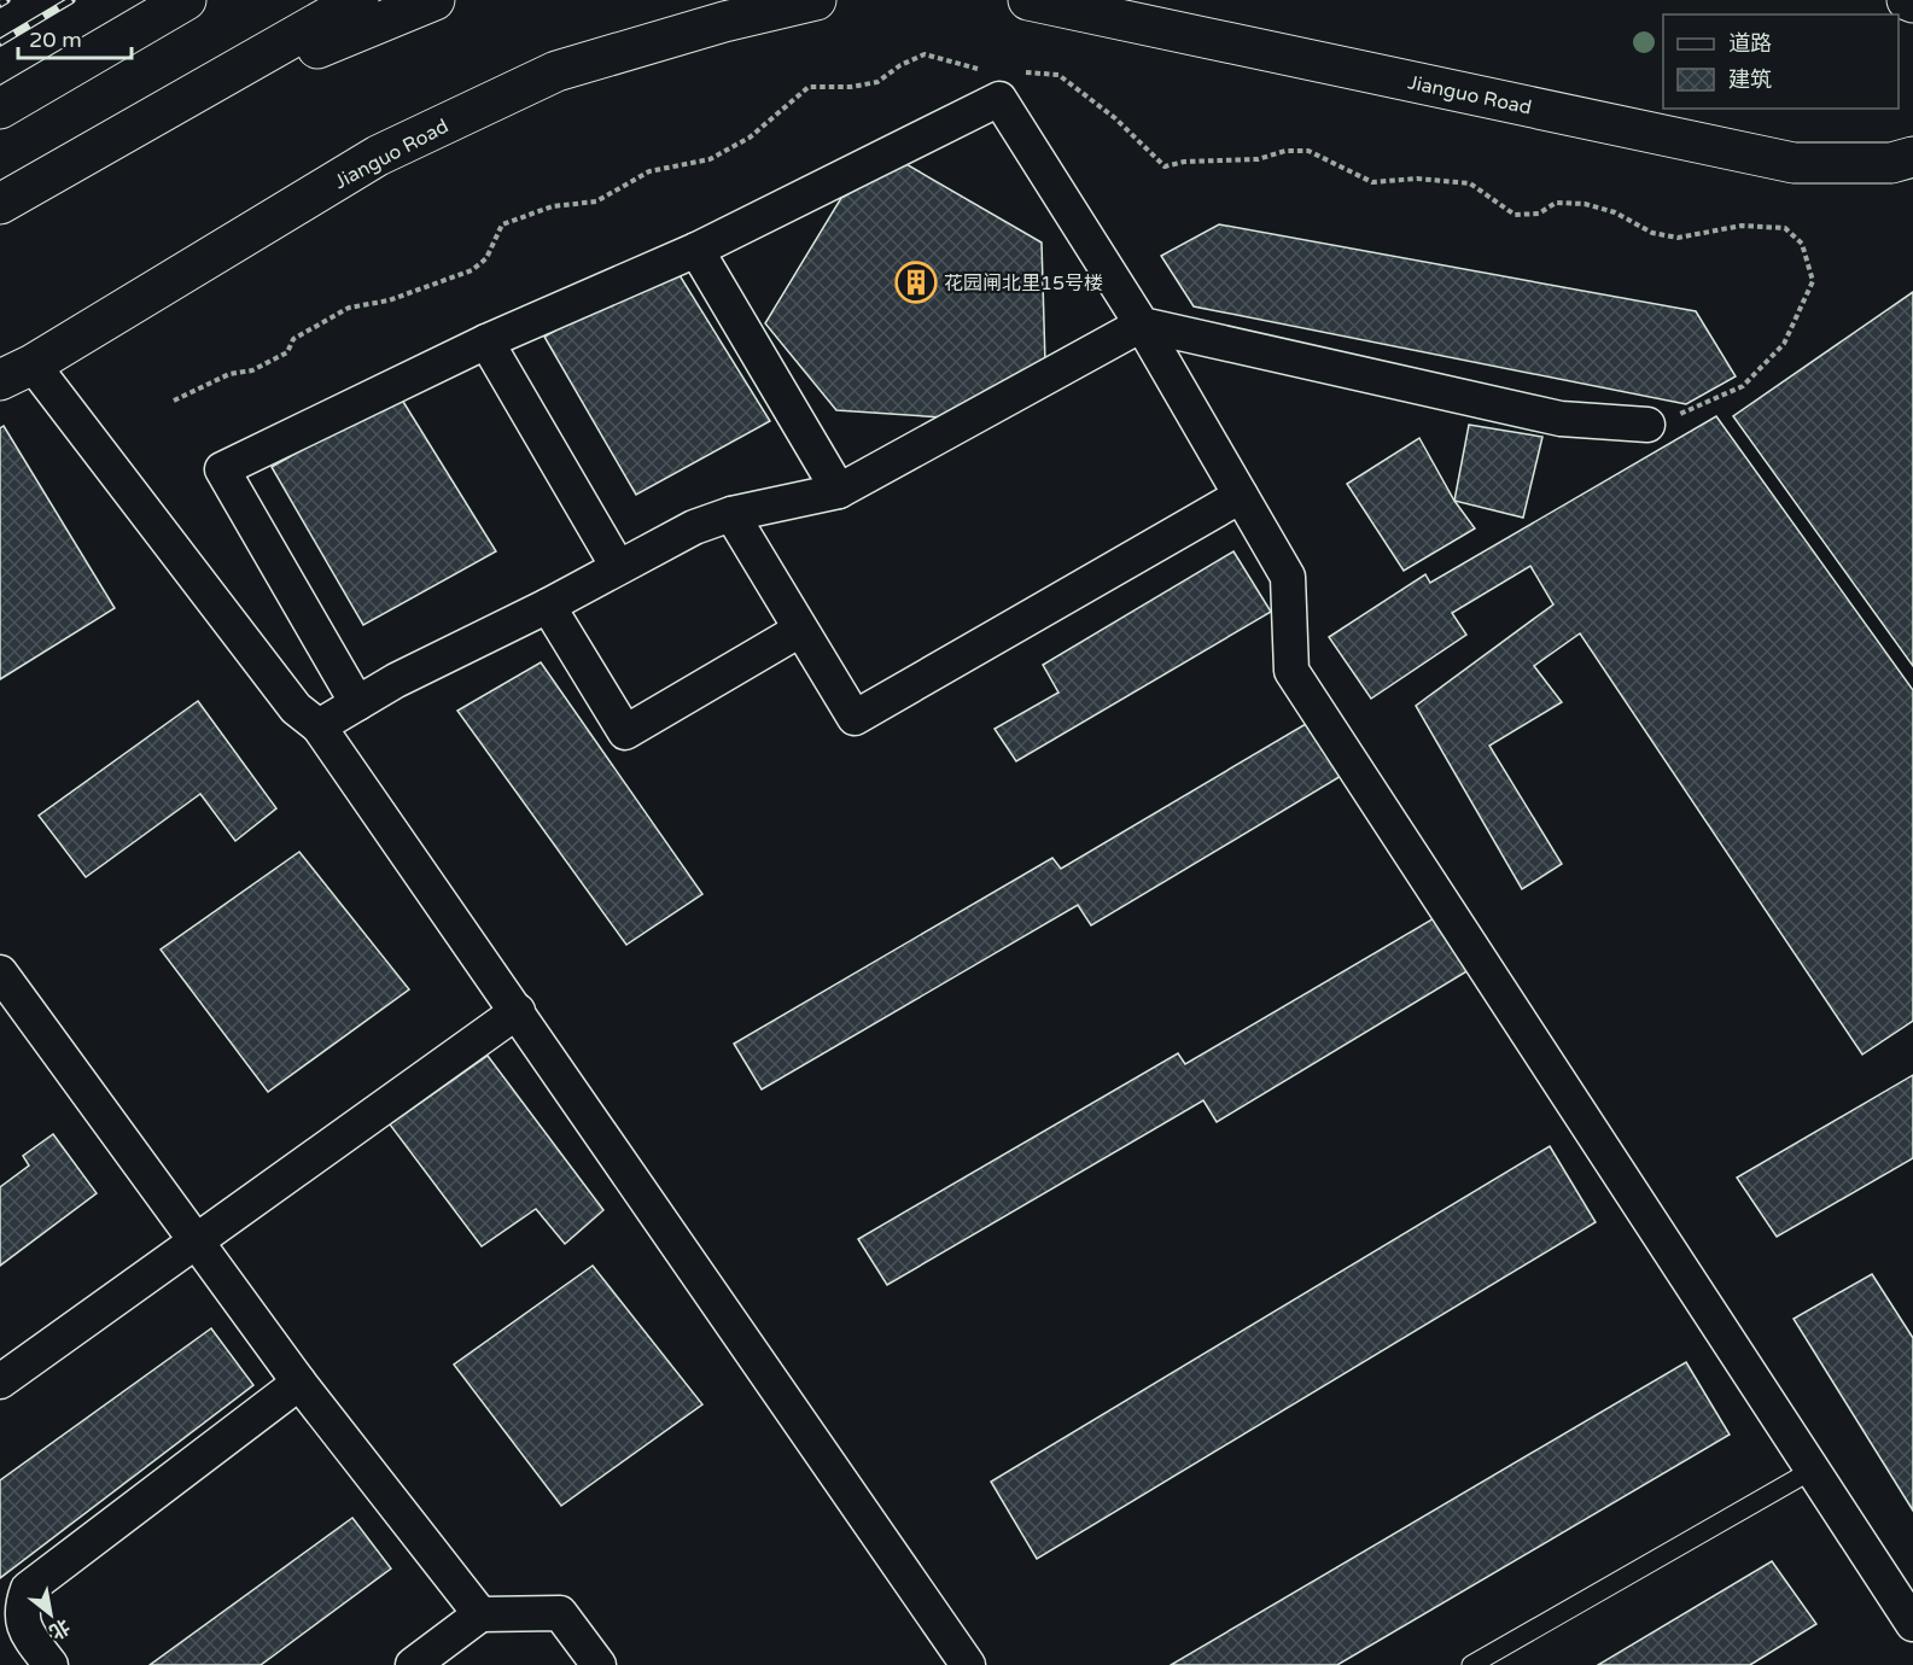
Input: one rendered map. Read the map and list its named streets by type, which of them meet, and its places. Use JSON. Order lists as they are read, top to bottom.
{
  "streets": {
    "main road": ["Jianguo Road"]
  },
  "places": {
    "building": ["花园闸北里15号楼"]
  },
  "legend": ["道路", "建筑"],
  "scale_bar": "20 m",
  "north": "bottom right"
}
